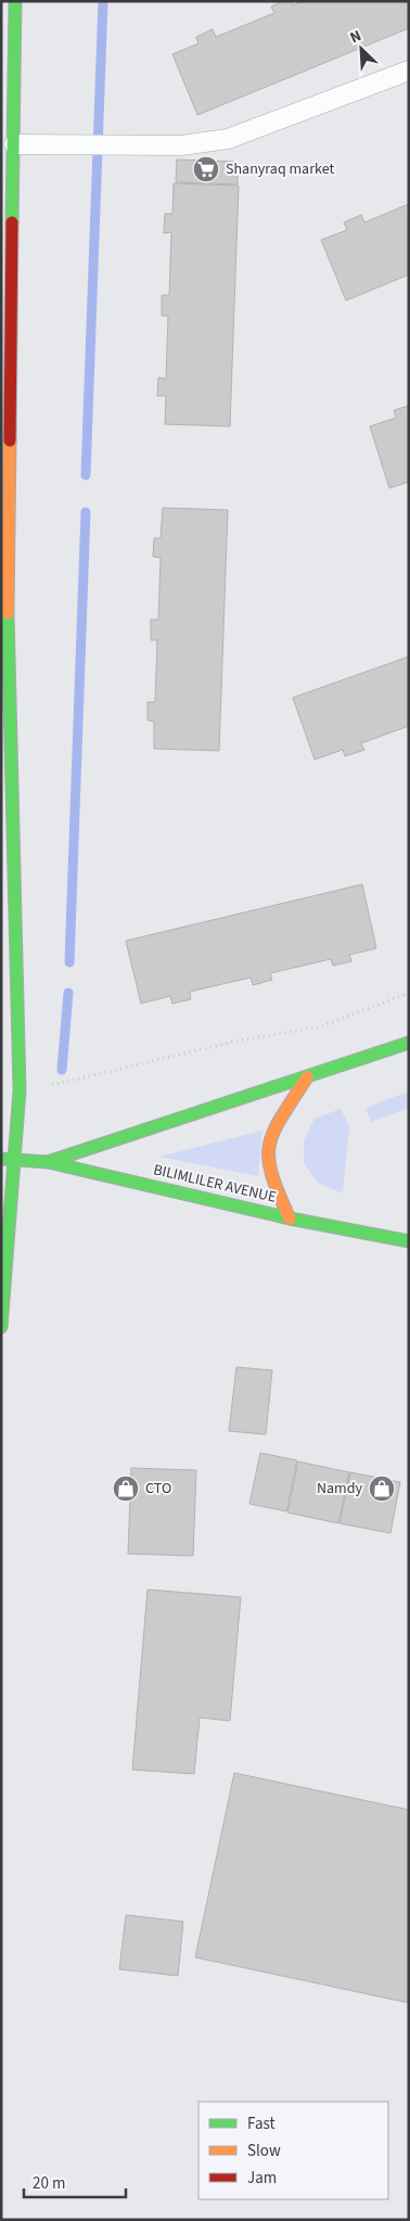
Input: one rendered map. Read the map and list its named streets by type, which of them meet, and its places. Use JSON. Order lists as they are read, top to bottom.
{
  "streets": {
    "street": ["BILIMLILER AVENUE"]
  },
  "places": {
    "supermarket": ["Shanyraq market"],
    "shop": ["СТО", "Namdy"]
  },
  "legend": ["Fast", "Slow", "Jam"],
  "scale_bar": "20 m",
  "north": "top left"
}
